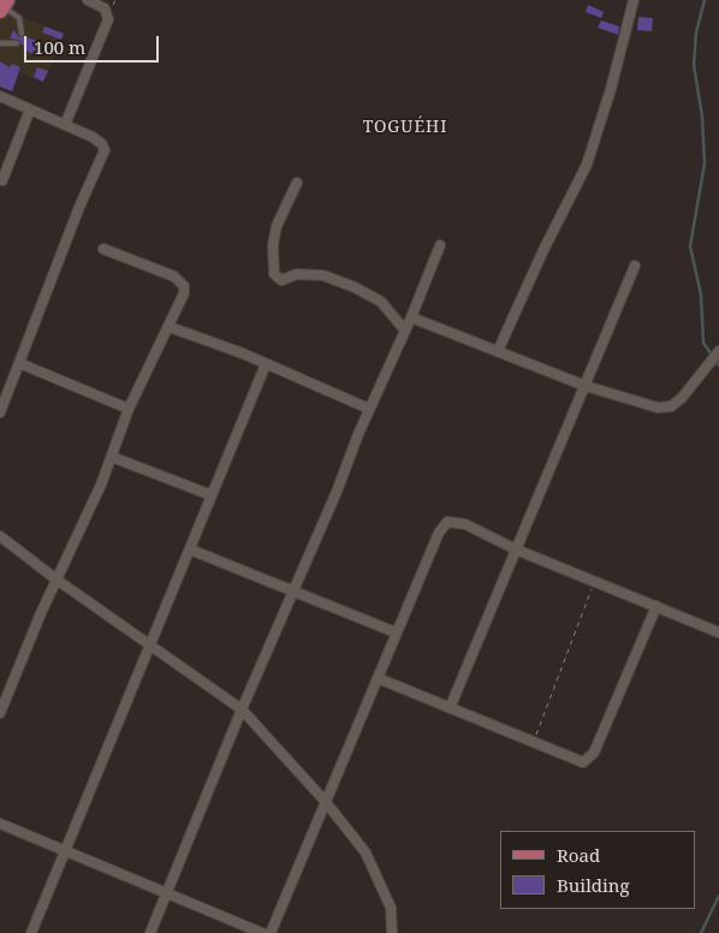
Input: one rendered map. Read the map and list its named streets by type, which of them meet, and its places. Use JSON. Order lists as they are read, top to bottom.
{
  "districts": ["TOGUÉHI"],
  "legend": ["Road", "Building"],
  "scale_bar": "100 m"
}
